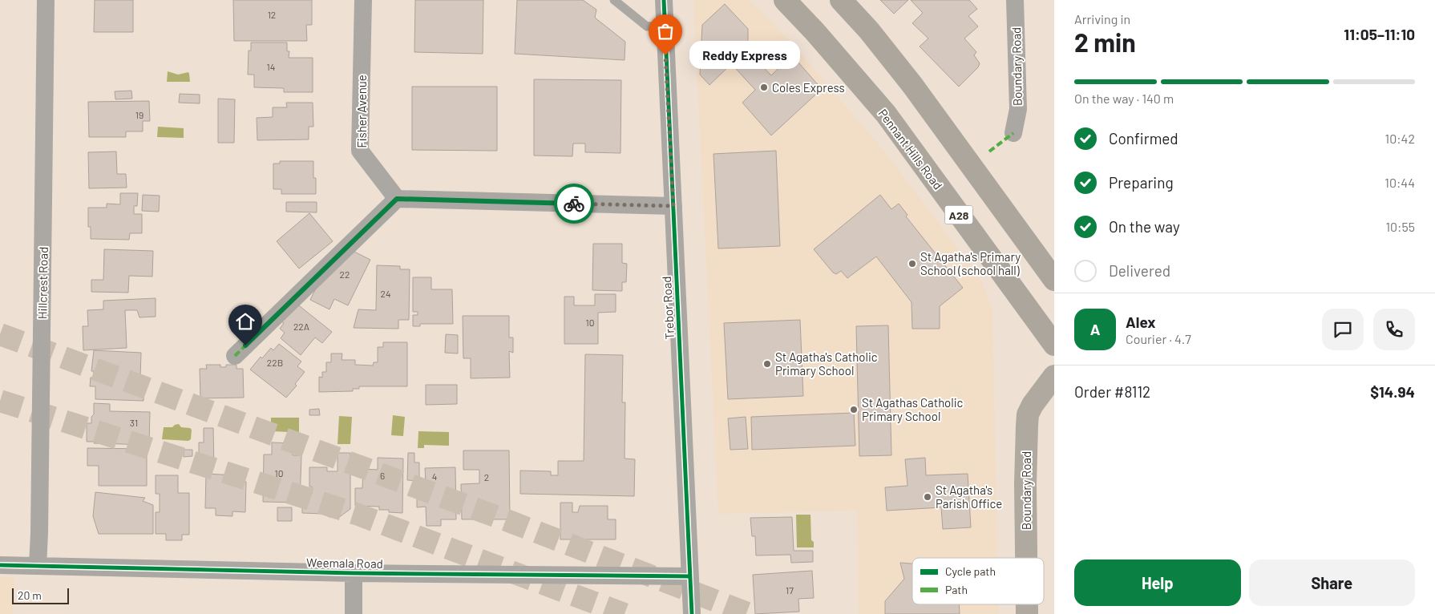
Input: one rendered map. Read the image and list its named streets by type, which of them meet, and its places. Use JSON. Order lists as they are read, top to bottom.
{
  "streets": {
    "highway": ["Pennant Hills Road", "A28"],
    "main road": ["Boundary Road"],
    "street": [
      "Fisher Avenue",
      "Hillcrest Road",
      "Trebor Road",
      "Weemala Road"
    ]
  },
  "crossings": [
    ["Hillcrest Road", "Weemala Road"],
    ["Trebor Road", "Weemala Road"]
  ],
  "places": [
    "Reddy Express",
    "Coles Express",
    "St Agatha's Primary School (school hall)",
    "St Agatha's Catholic Primary School",
    "St Agathas Catholic Primary School",
    "St Agatha's Parish Office"
  ],
  "house_numbers": [
    "12",
    "14",
    "19",
    "22",
    "24",
    "10",
    "22A",
    "22B",
    "31",
    "10",
    "6",
    "4",
    "2",
    "17"
  ],
  "legend": ["Cycle path", "Path"],
  "scale_bar": "20 m",
  "page": {
    "heading": ["2 min", "Arriving in", "11:05–11:10"],
    "panel": [
      "Alex",
      "Courier · 4.7",
      "Order #8112",
      "$14.94"
    ],
    "bubble": "Reddy Express",
    "bar": "On the way · 140 m",
    "list": [
      ["Confirmed", "10:42"],
      ["Preparing", "10:44"],
      ["On the way", "10:55"],
      "Delivered"
    ],
    "round": "A",
    "buttons": ["Help", "Share"],
    "scale": "20 m"
  }
}
